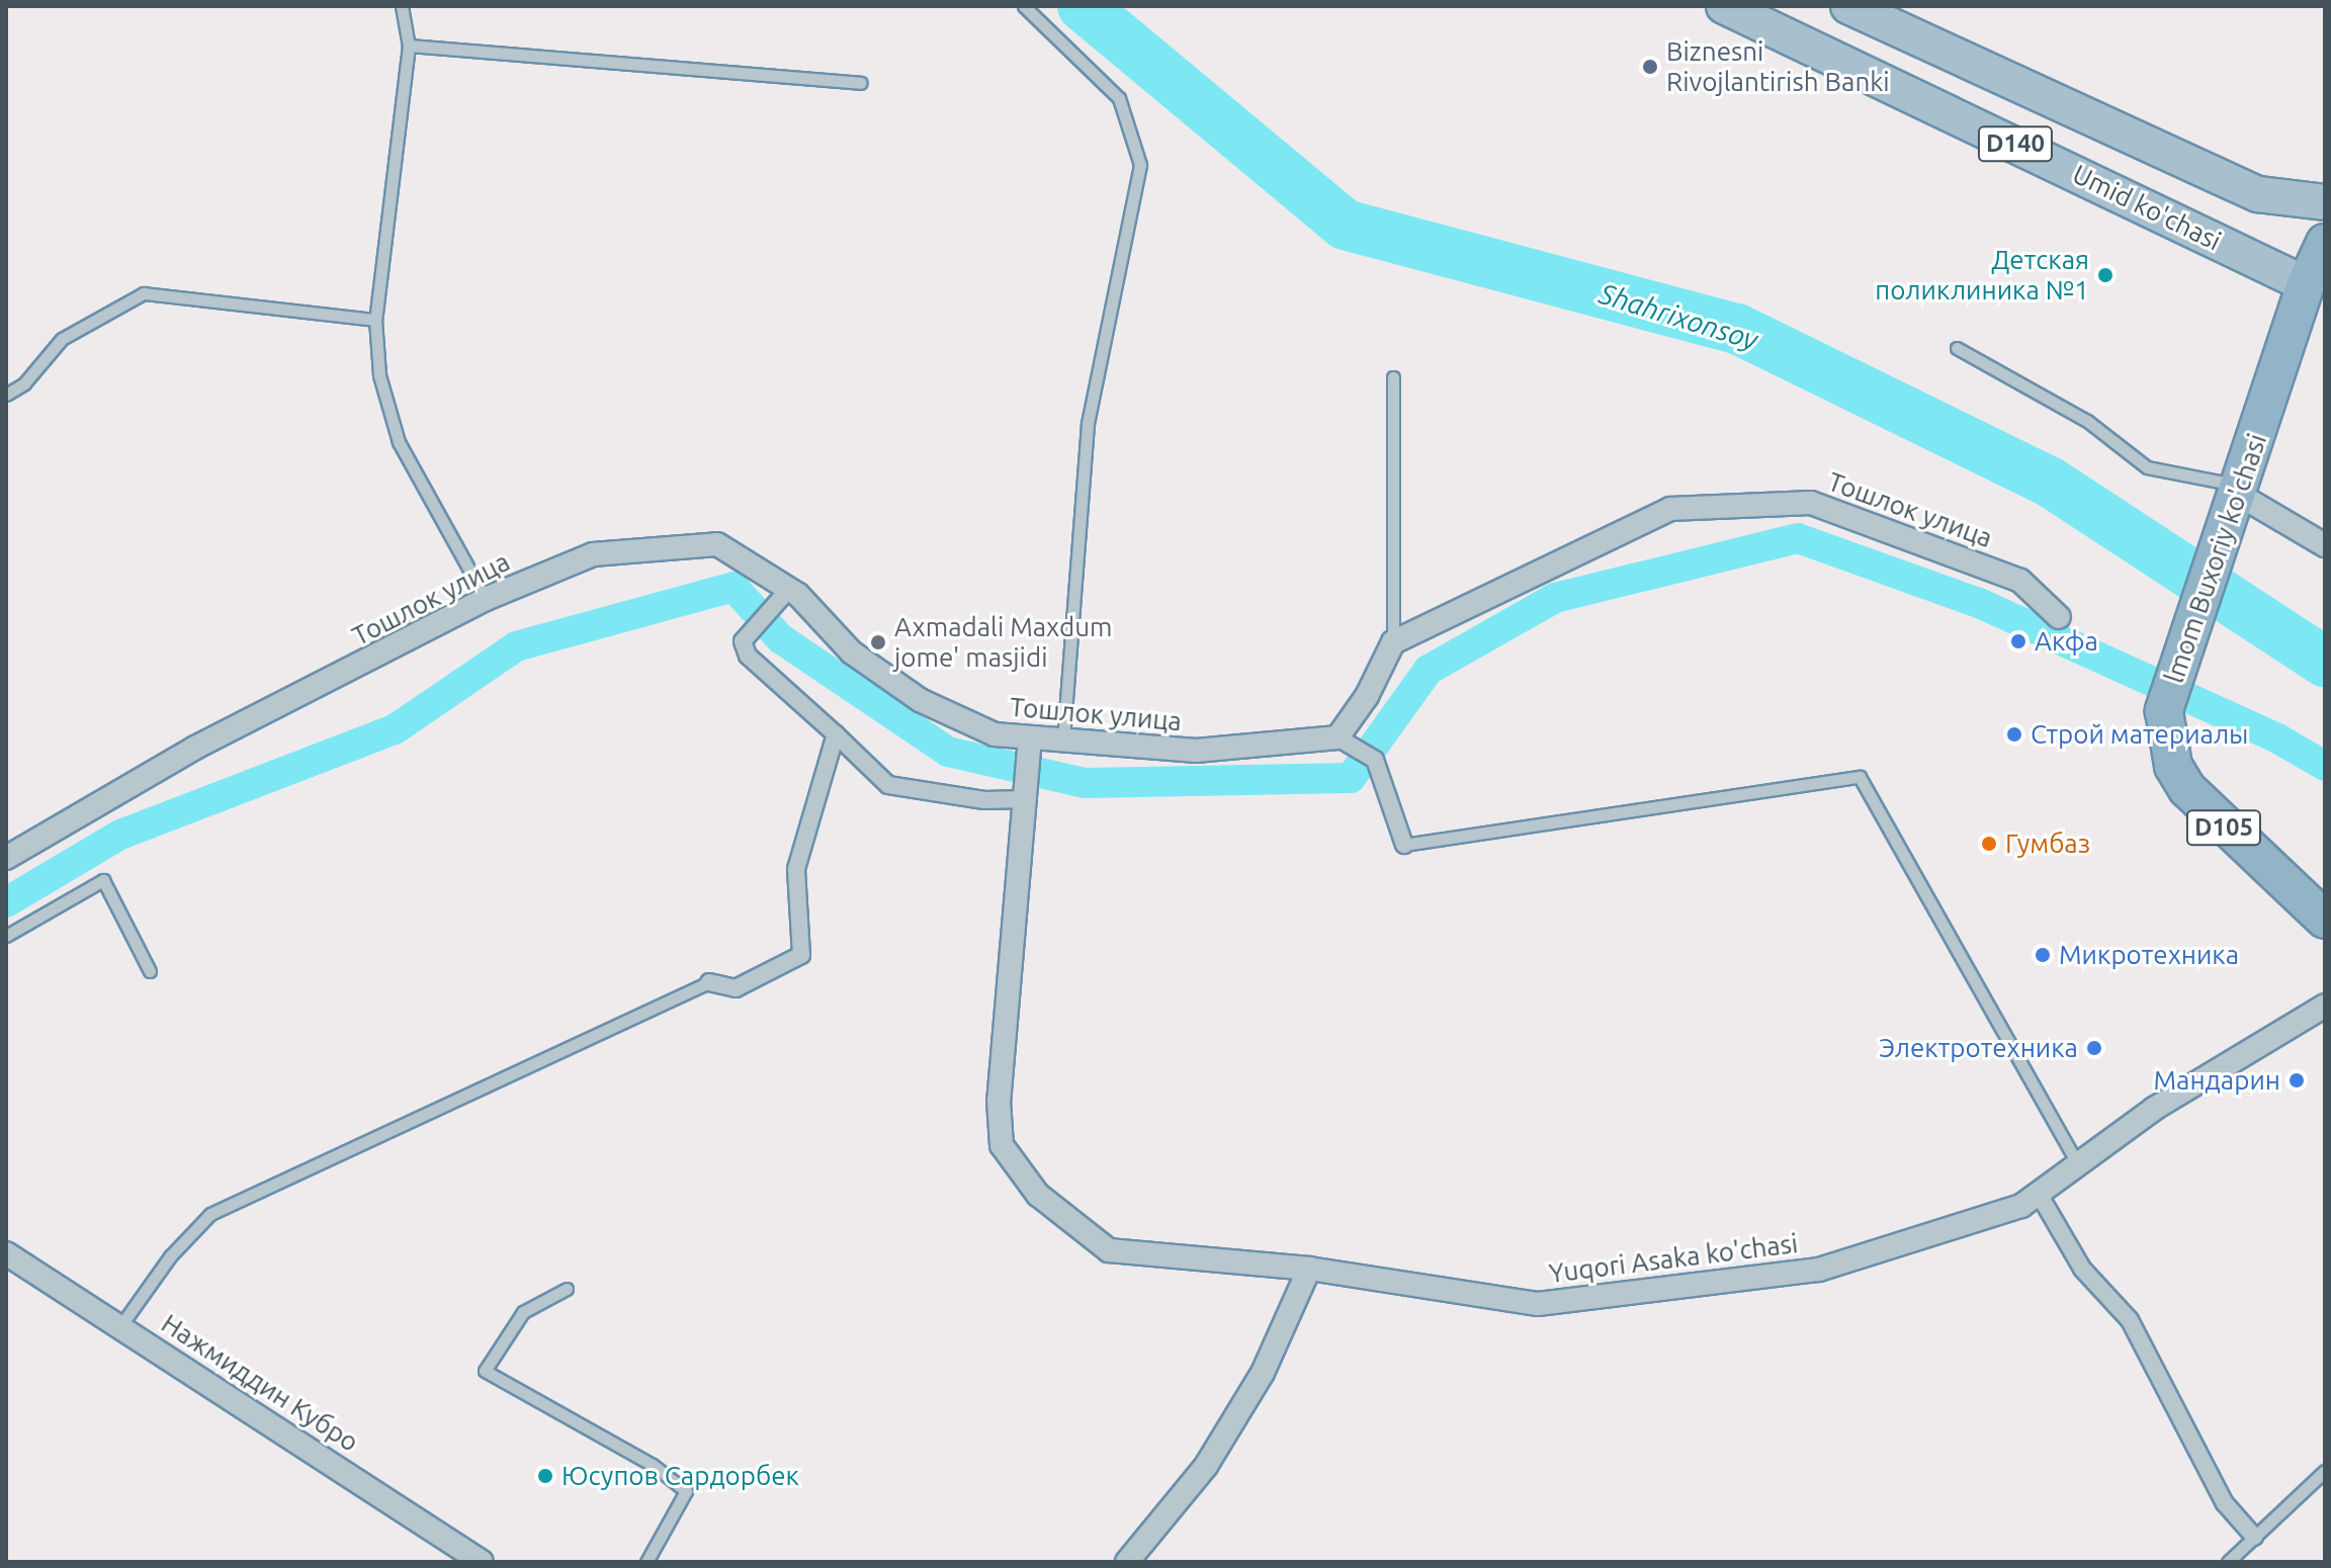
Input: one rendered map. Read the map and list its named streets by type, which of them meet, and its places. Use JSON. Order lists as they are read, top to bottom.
{
  "streets": {
    "highway": ["lmom Buxoriy ko'chasi", "D105"],
    "main road": ["D140", "Umid ko'chasi"],
    "street": ["Тошлок улица", "Yuqori Asaka ko'chasi", "Нажмиддин Кубро"]
  },
  "crossings": [
    ["Umid ko'chasi", "lmom Buxoriy ko'chasi"],
    ["Umid ko'chasi", "D105"],
    ["Тошлок улица", "Yuqori Asaka ko'chasi"],
    ["lmom Buxoriy ko'chasi", "D105"]
  ],
  "water": ["Shahrixonsoy"],
  "places": [
    "Biznesni Rivojlantirish Banki",
    "Детская поликлиника №1",
    "Акфа",
    "Axmadali Maxdum jome' masjidi",
    "Строй материалы",
    "Гумбаз",
    "Микротехника",
    "Электротехника",
    "Мандарин",
    "Юсупов Сардорбек"
  ]
}
